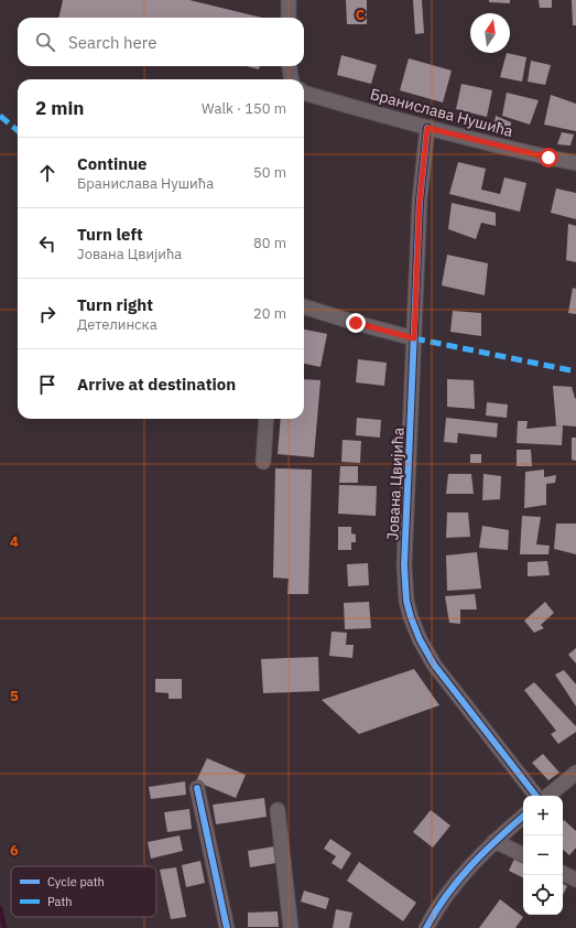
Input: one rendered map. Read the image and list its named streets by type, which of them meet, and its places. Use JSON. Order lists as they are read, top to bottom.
{
  "streets": {
    "street": ["Бранислава Нушића", "Јована Цвијића"]
  },
  "crossings": [
    ["Бранислава Нушића", "Јована Цвијића"]
  ],
  "legend": ["Cycle path", "Path"],
  "north": "top",
  "page": {
    "search": "Search here",
    "heading": ["2 min", "Walk · 150 m"],
    "list": [
      ["Continue", "Бранислава Нушића", "50 m"],
      ["Turn left", "Јована Цвијића", "80 m"],
      ["Turn right", "Детелинска", "20 m"],
      "Arrive at destination"
    ],
    "map_buttons": ["+", "−"]
  },
  "grid": {
    "columns": ["C"],
    "rows": ["4", "5", "6"]
  }
}
